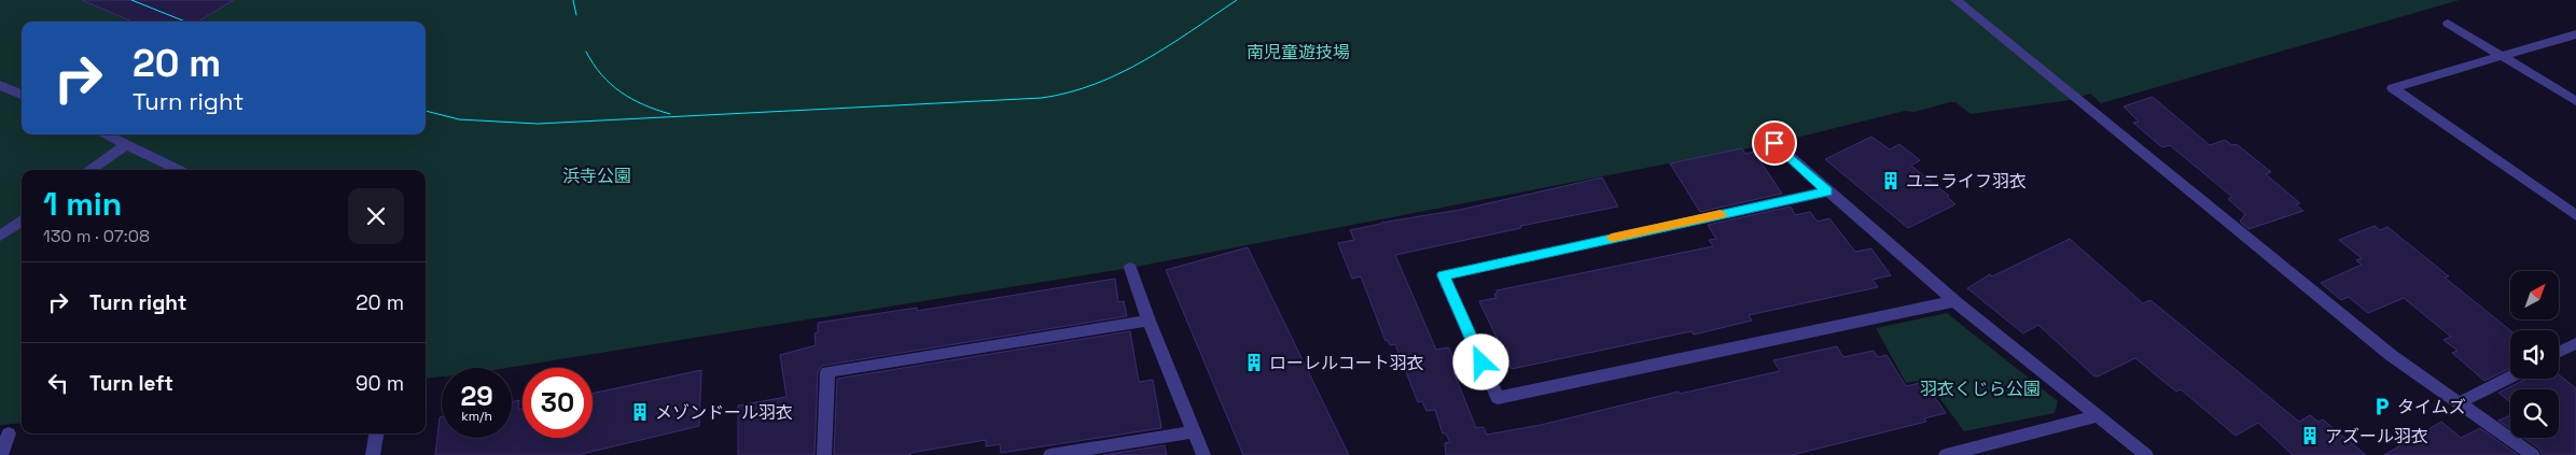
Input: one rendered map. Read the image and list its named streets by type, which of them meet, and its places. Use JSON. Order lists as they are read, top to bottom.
{
  "parks": ["南児童遊技場", "浜寺公園", "羽衣くじら公園"],
  "places": {
    "building": [
      "ユニライフ羽衣",
      "ローレルコート羽衣",
      "メゾンドール羽衣",
      "アズール羽衣"
    ],
    "parking": ["タイムズ"]
  },
  "north": "top right",
  "page": {
    "turn": ["20 m", "Turn right"],
    "heading": ["1 min", "130 m · 07:08"],
    "list": [
      {
        "name": "Turn right",
        "value": "20 m"
      },
      {
        "name": "Turn left",
        "value": "90 m"
      }
    ],
    "speed": "29 km/h",
    "limit": "30"
  }
}
